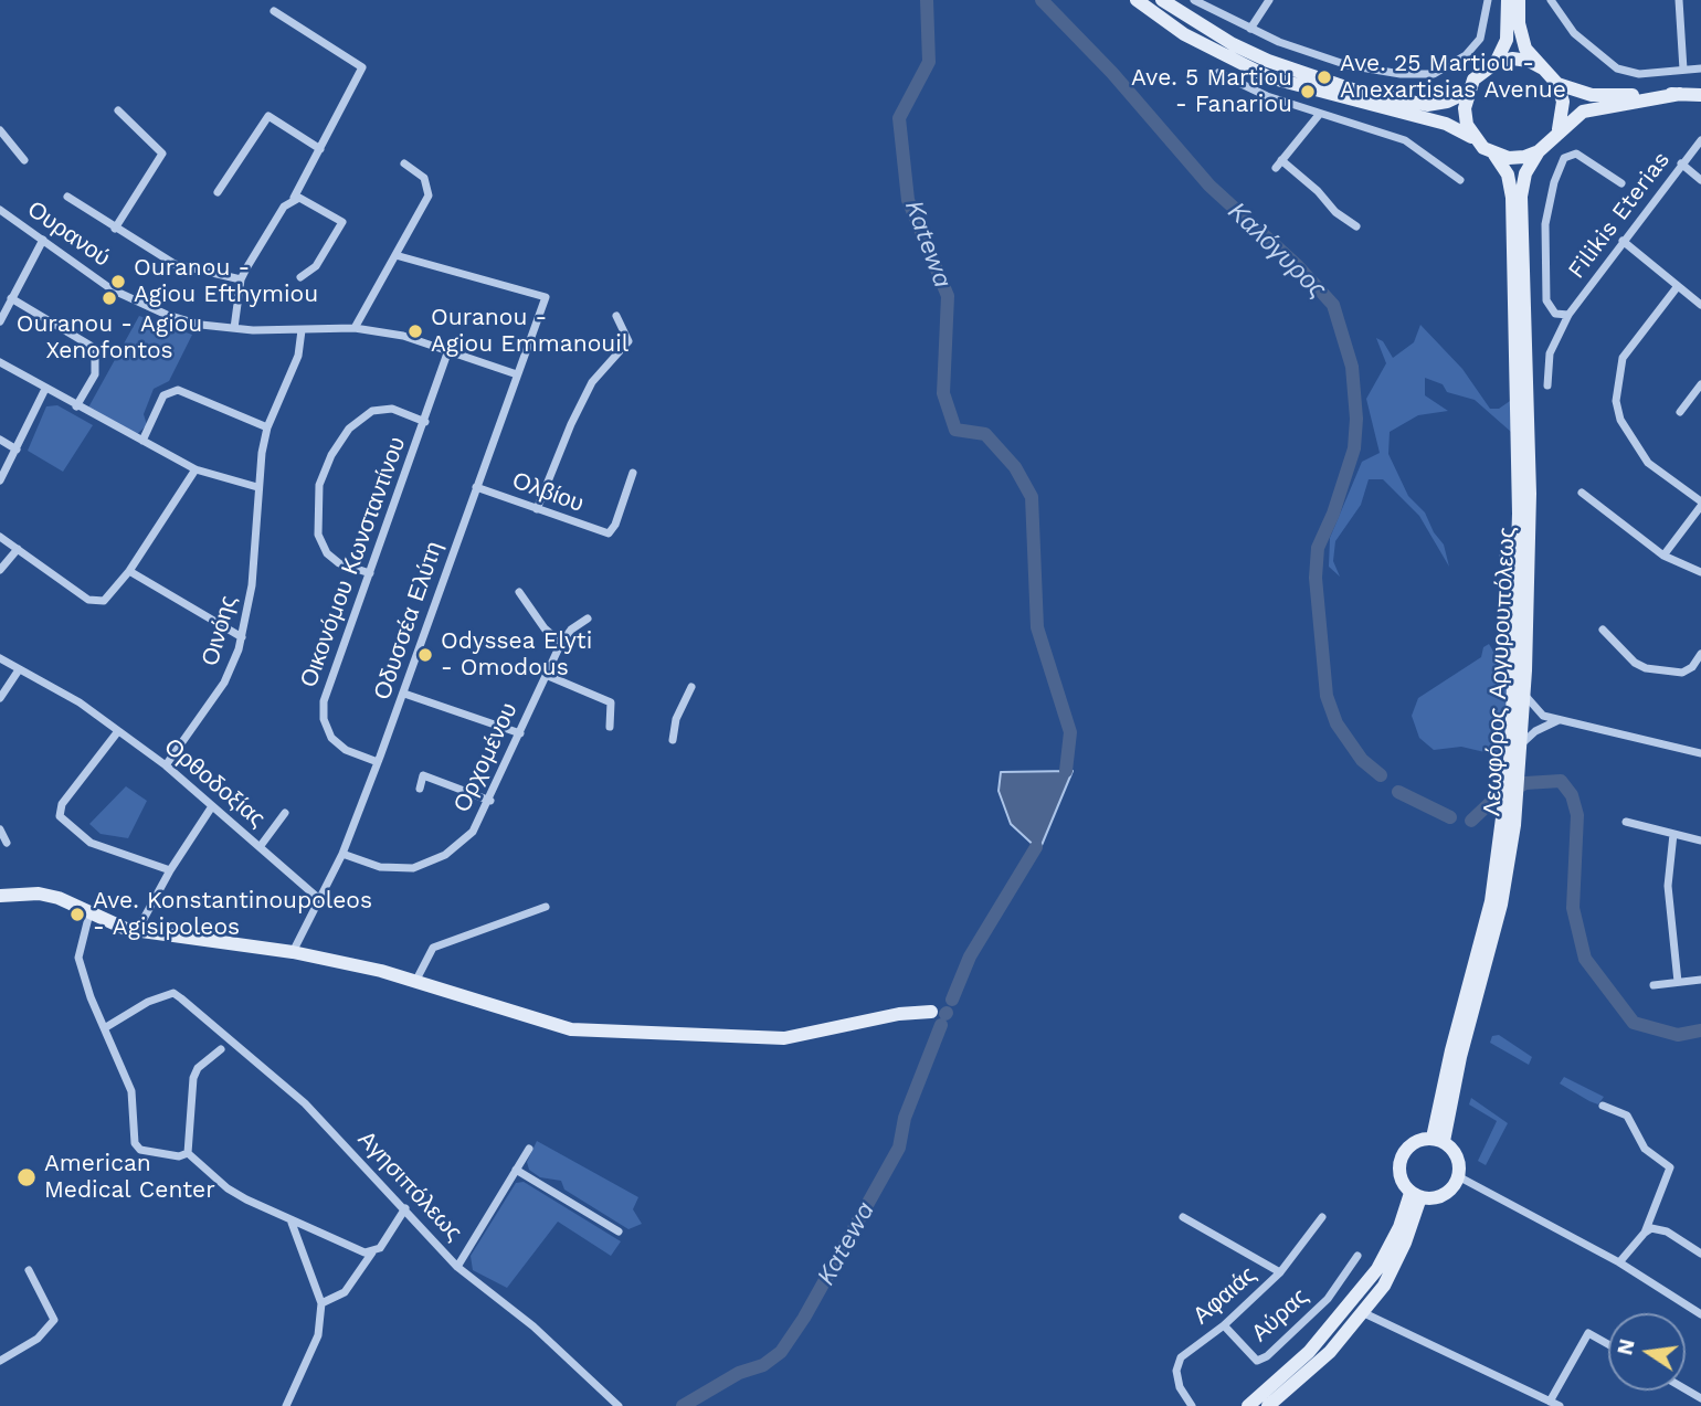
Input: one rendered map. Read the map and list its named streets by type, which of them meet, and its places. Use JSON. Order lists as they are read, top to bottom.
{
  "streets": {
    "main road": ["Λεωφόρος Αργυρουπόλεως"],
    "street": [
      "Filikis Eterias",
      "Ουρανού",
      "Ολβίου",
      "Οικονόμου Κωνσταντίνου",
      "Οδυσσέα Ελύτη",
      "Οινόης",
      "Ορχομένου",
      "Ορθοδοξίας",
      "Αγησιπόλεως",
      "Αφαιάς",
      "Αύρας"
    ]
  },
  "crossings": [
    ["Ουρανού", "Οικονόμου Κωνσταντίνου"],
    ["Ουρανού", "Οδυσσέα Ελύτη"],
    ["Ουρανού", "Οινόης"],
    ["Ολβίου", "Οδυσσέα Ελύτη"],
    ["Οικονόμου Κωνσταντίνου", "Οδυσσέα Ελύτη"],
    ["Οδυσσέα Ελύτη", "Ορχομένου"],
    ["Οδυσσέα Ελύτη", "Ορθοδοξίας"],
    ["Οινόης", "Ορθοδοξίας"],
    ["Αφαιάς", "Αύρας"]
  ],
  "water": ["Katewa", "Καλόγυρος"],
  "places": [
    "Ave. 25 Martiou - Anexartisias Avenue",
    "Ave. 5 Martiou - Fanariou",
    "Ouranou - Agiou Efthymiou",
    "Ouranou - Agiou Xenofontos",
    "Ouranou - Agiou Emmanouil",
    "Odyssea Elyti - Omodous",
    "Ave. Konstantinoupoleos - Agisipoleos",
    "American Medical Center"
  ],
  "north": "left"
}
